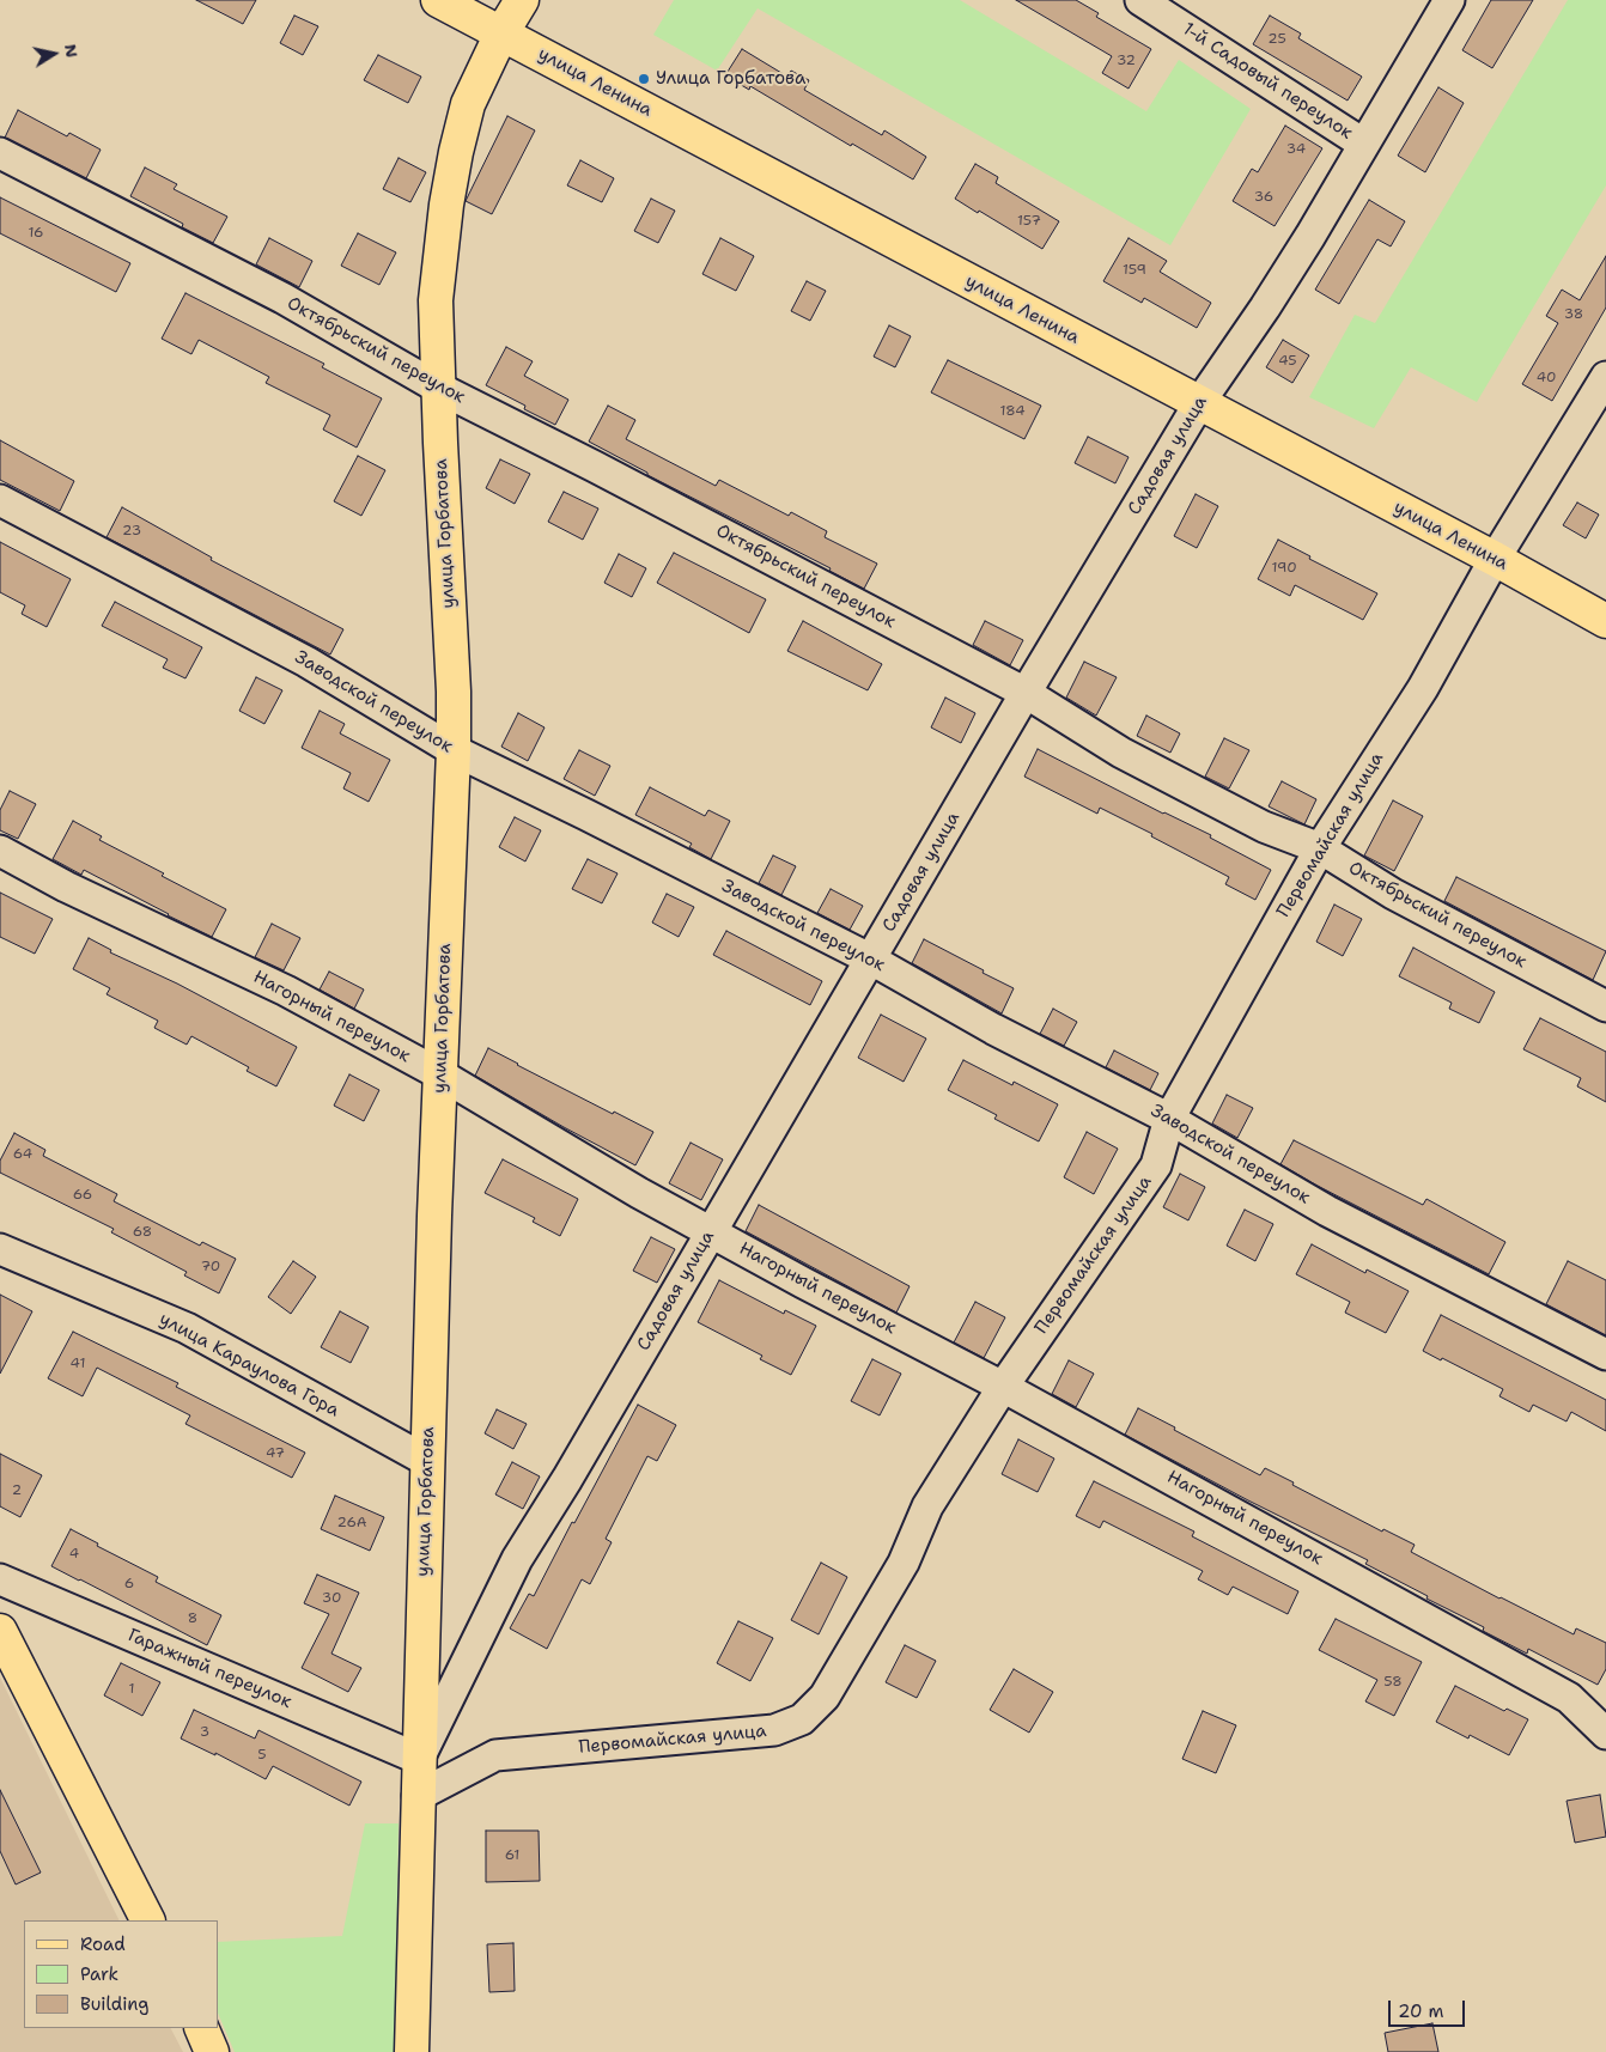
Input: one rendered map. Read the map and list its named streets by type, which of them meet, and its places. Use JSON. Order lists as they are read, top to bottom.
{
  "streets": {
    "main road": ["улица Ленина", "улица Горбатова"],
    "street": [
      "1-й Садовый переулок",
      "Октябрьский переулок",
      "Садовая улица",
      "Заводской переулок",
      "Первомайская улица",
      "Нагорный переулок",
      "улица Караулова Гора",
      "Гаражный переулок"
    ]
  },
  "crossings": [
    ["1-й Садовый переулок", "Садовая улица"],
    ["улица Ленина", "Садовая улица"],
    ["улица Ленина", "улица Горбатова"],
    ["улица Ленина", "Первомайская улица"],
    ["Октябрьский переулок", "Садовая улица"],
    ["Октябрьский переулок", "улица Горбатова"],
    ["Октябрьский переулок", "Первомайская улица"],
    ["Садовая улица", "улица Горбатова"],
    ["Садовая улица", "Заводской переулок"],
    ["Садовая улица", "Нагорный переулок"],
    ["Садовая улица", "Гаражный переулок"],
    ["улица Горбатова", "Заводской переулок"],
    ["улица Горбатова", "Первомайская улица"],
    ["улица Горбатова", "Нагорный переулок"],
    ["улица Горбатова", "улица Караулова Гора"],
    ["улица Горбатова", "Гаражный переулок"],
    ["Заводской переулок", "Первомайская улица"],
    ["Первомайская улица", "Нагорный переулок"]
  ],
  "places": ["Улица Горбатова"],
  "house_numbers": [
    "25",
    "32",
    "34",
    "36",
    "157",
    "16",
    "159",
    "38",
    "45",
    "40",
    "184",
    "23",
    "190",
    "64",
    "66",
    "68",
    "70",
    "41",
    "47",
    "2",
    "26А",
    "4",
    "6",
    "30",
    "8",
    "58",
    "1",
    "3",
    "5",
    "61"
  ],
  "legend": ["Road", "Park", "Building"],
  "scale_bar": "20 m",
  "north": "right"
}
